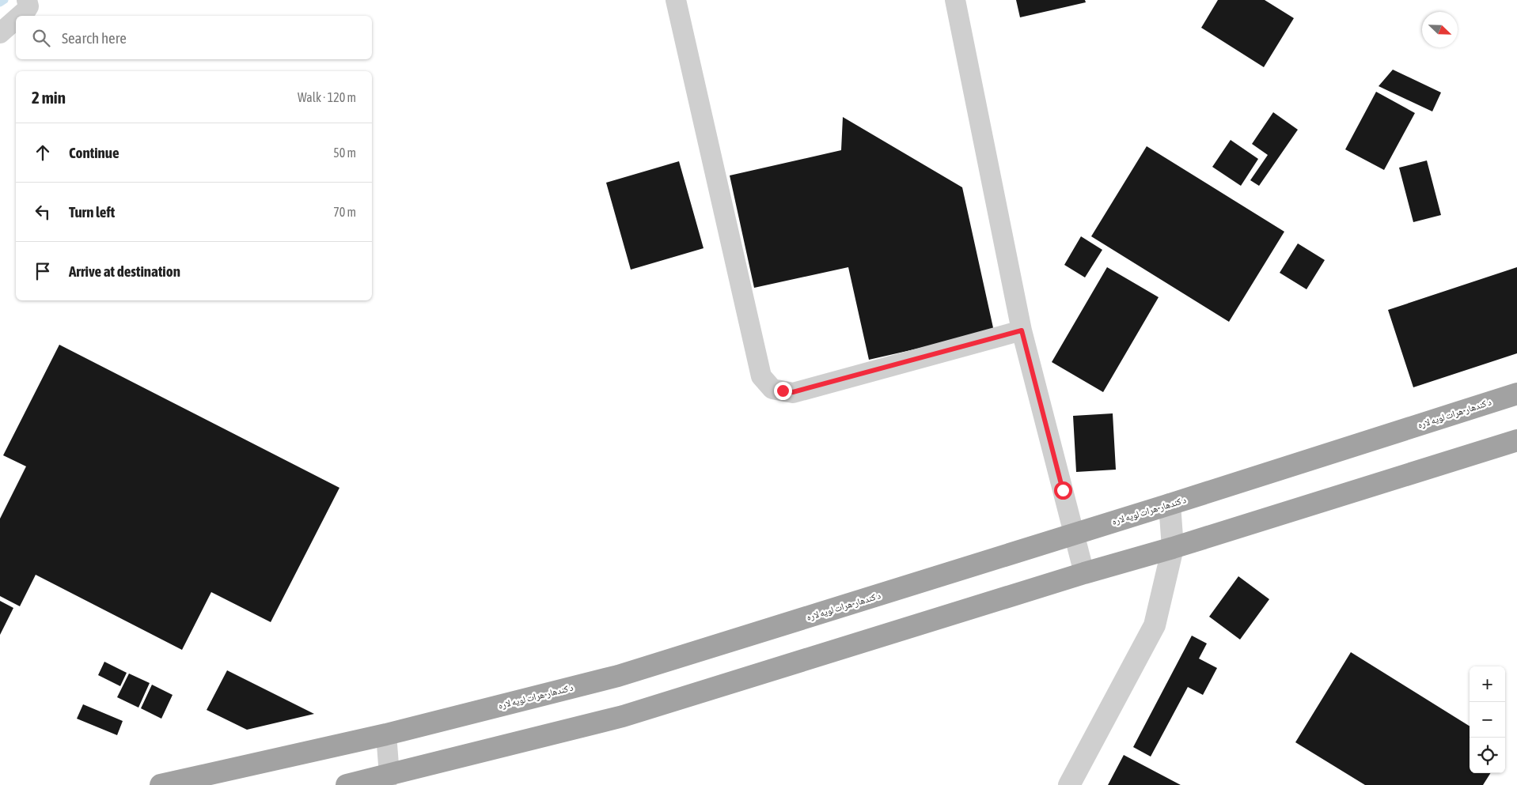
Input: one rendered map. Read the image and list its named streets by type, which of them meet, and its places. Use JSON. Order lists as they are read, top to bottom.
{
  "streets": {
    "highway": ["د کندهار-هرات لويه لاره"]
  },
  "north": "bottom right",
  "page": {
    "search": "Search here",
    "heading": ["2 min", "Walk · 120 m"],
    "list": [
      ["Continue", "50 m"],
      ["Turn left", "70 m"],
      "Arrive at destination"
    ],
    "map_buttons": ["+", "−"]
  }
}
